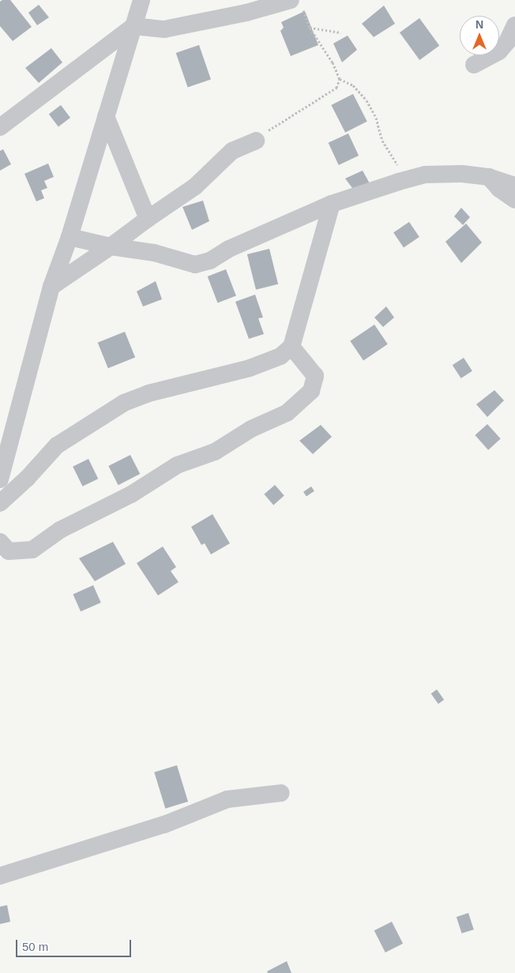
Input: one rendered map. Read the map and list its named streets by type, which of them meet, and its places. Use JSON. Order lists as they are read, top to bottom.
{
  "scale_bar": "50 m",
  "north": "top"
}
